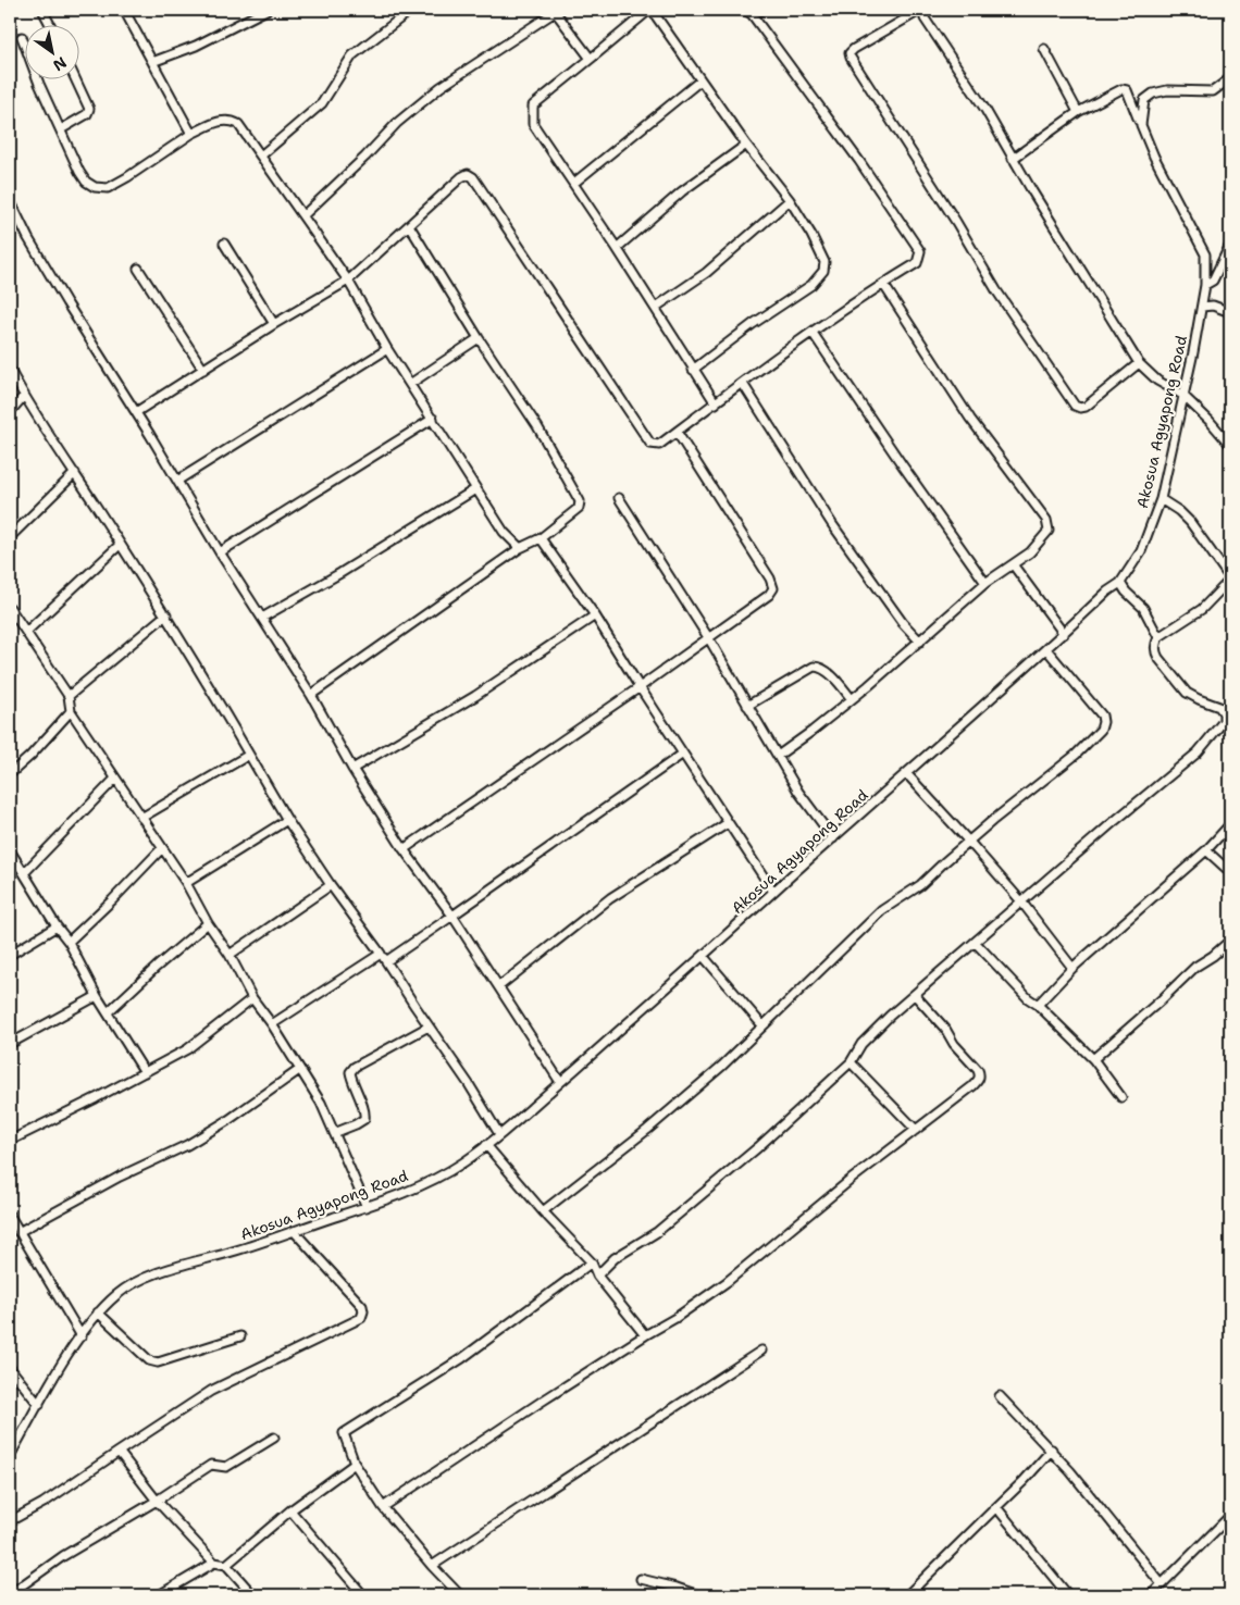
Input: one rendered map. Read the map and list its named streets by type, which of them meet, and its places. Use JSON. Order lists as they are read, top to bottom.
{
  "streets": {
    "street": ["Akosua Agyapong Road"]
  },
  "north": "bottom right"
}
